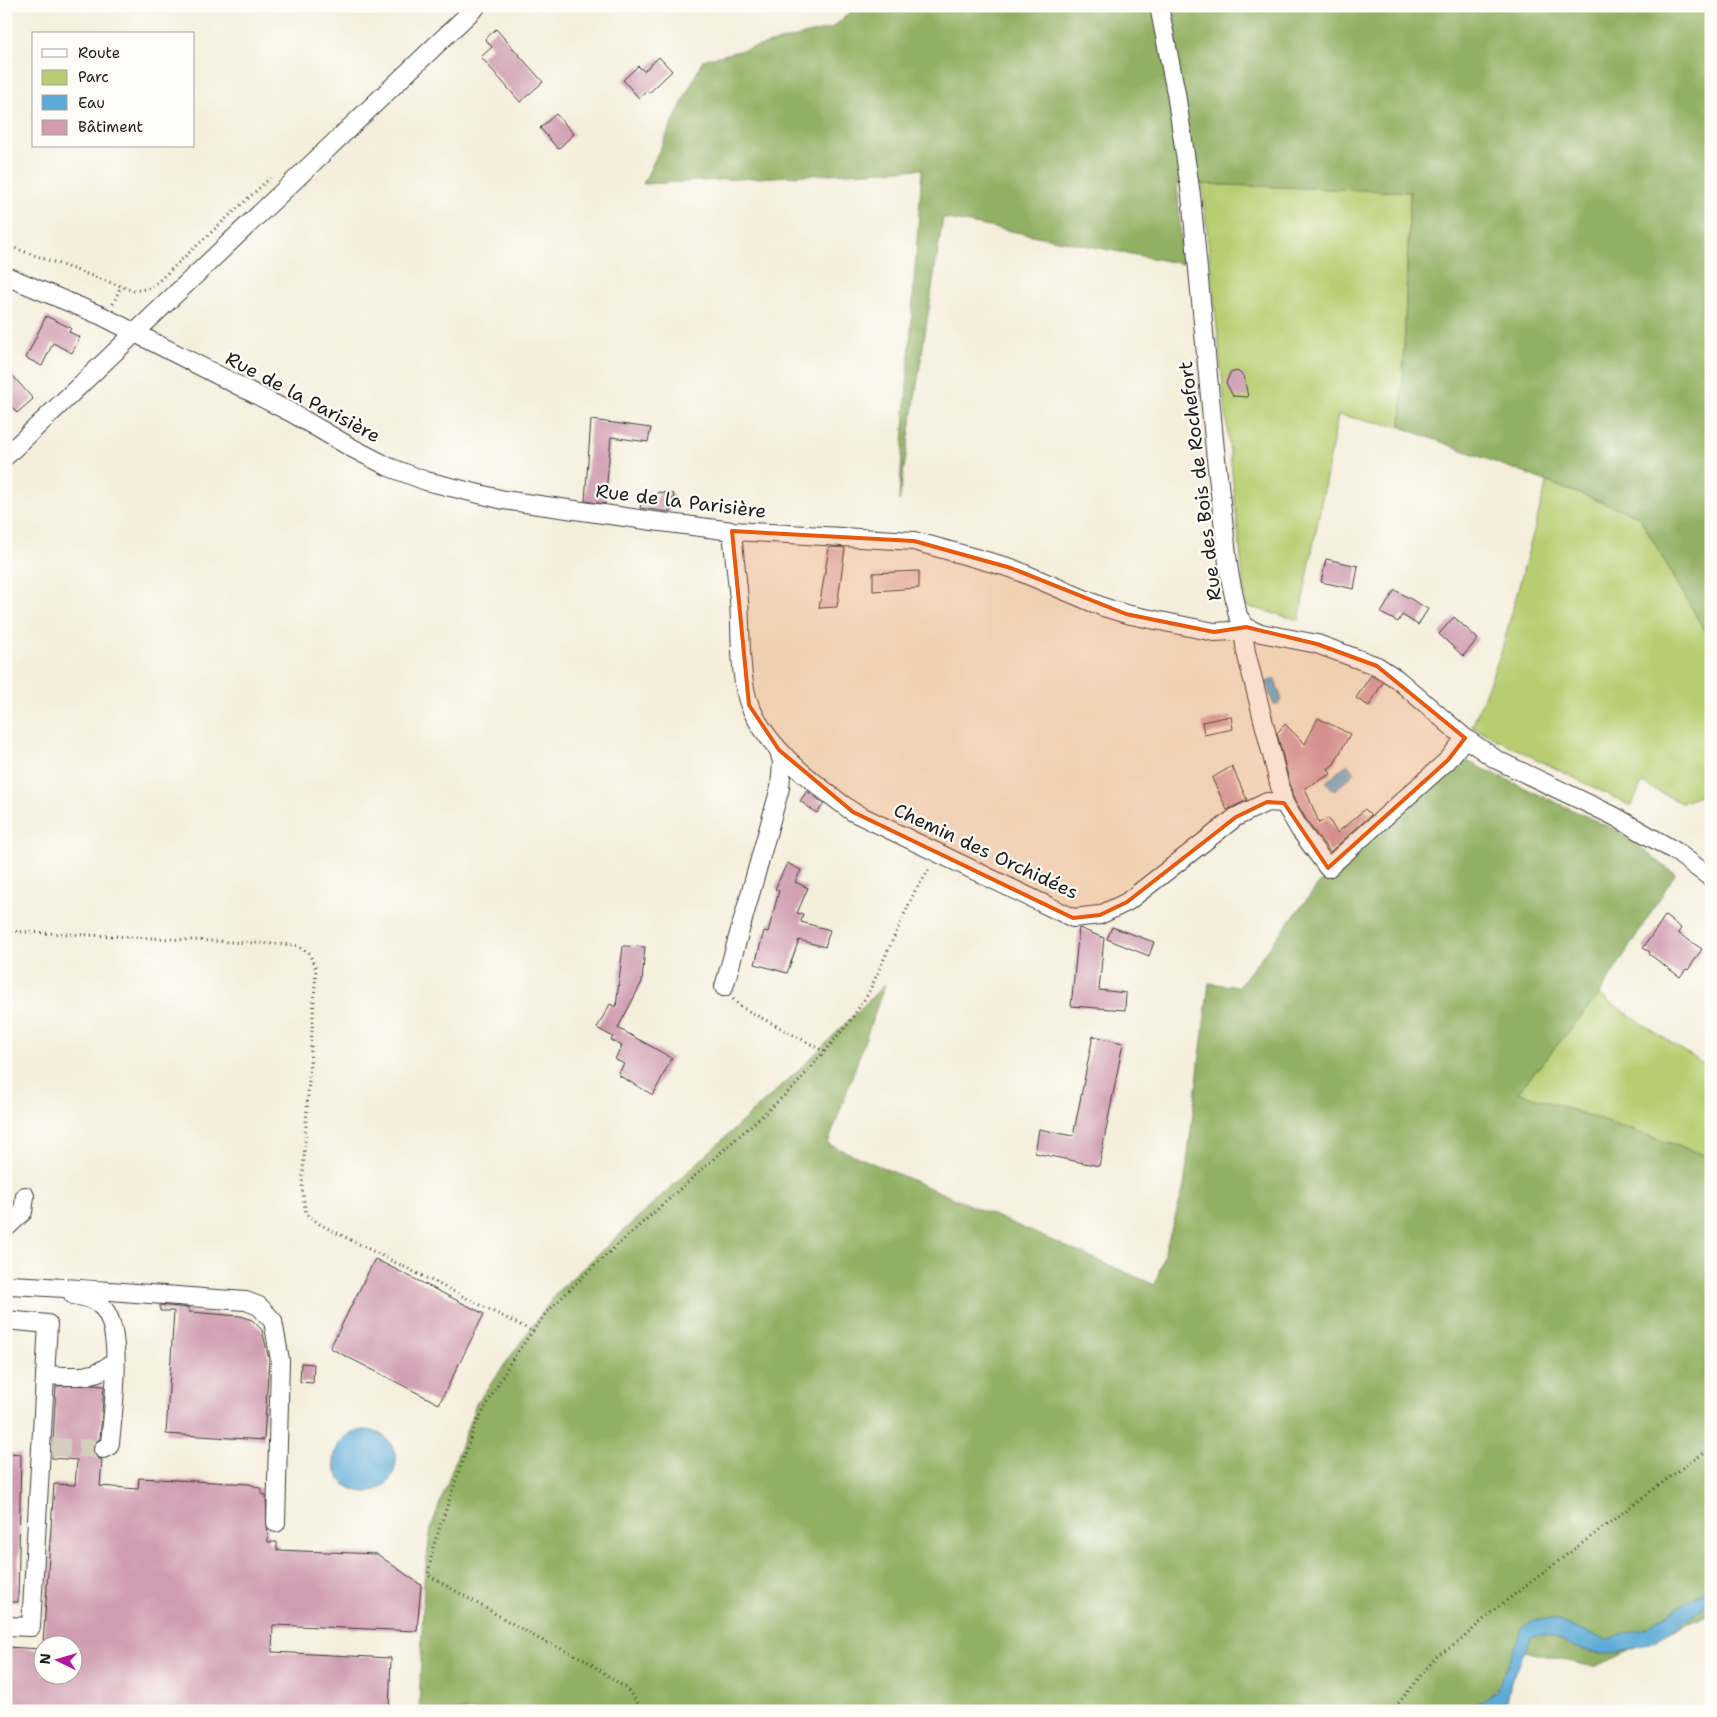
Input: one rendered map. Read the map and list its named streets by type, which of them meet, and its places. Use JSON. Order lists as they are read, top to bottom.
{
  "streets": {
    "street": ["Rue de la Parisière", "Rue des Bois de Rochefort", "Chemin des Orchidées"]
  },
  "crossings": [
    ["Rue de la Parisière", "Rue des Bois de Rochefort"],
    ["Rue de la Parisière", "Chemin des Orchidées"]
  ],
  "legend": [
    "Route",
    "Parc",
    "Eau",
    "Bâtiment"
  ],
  "north": "left"
}
